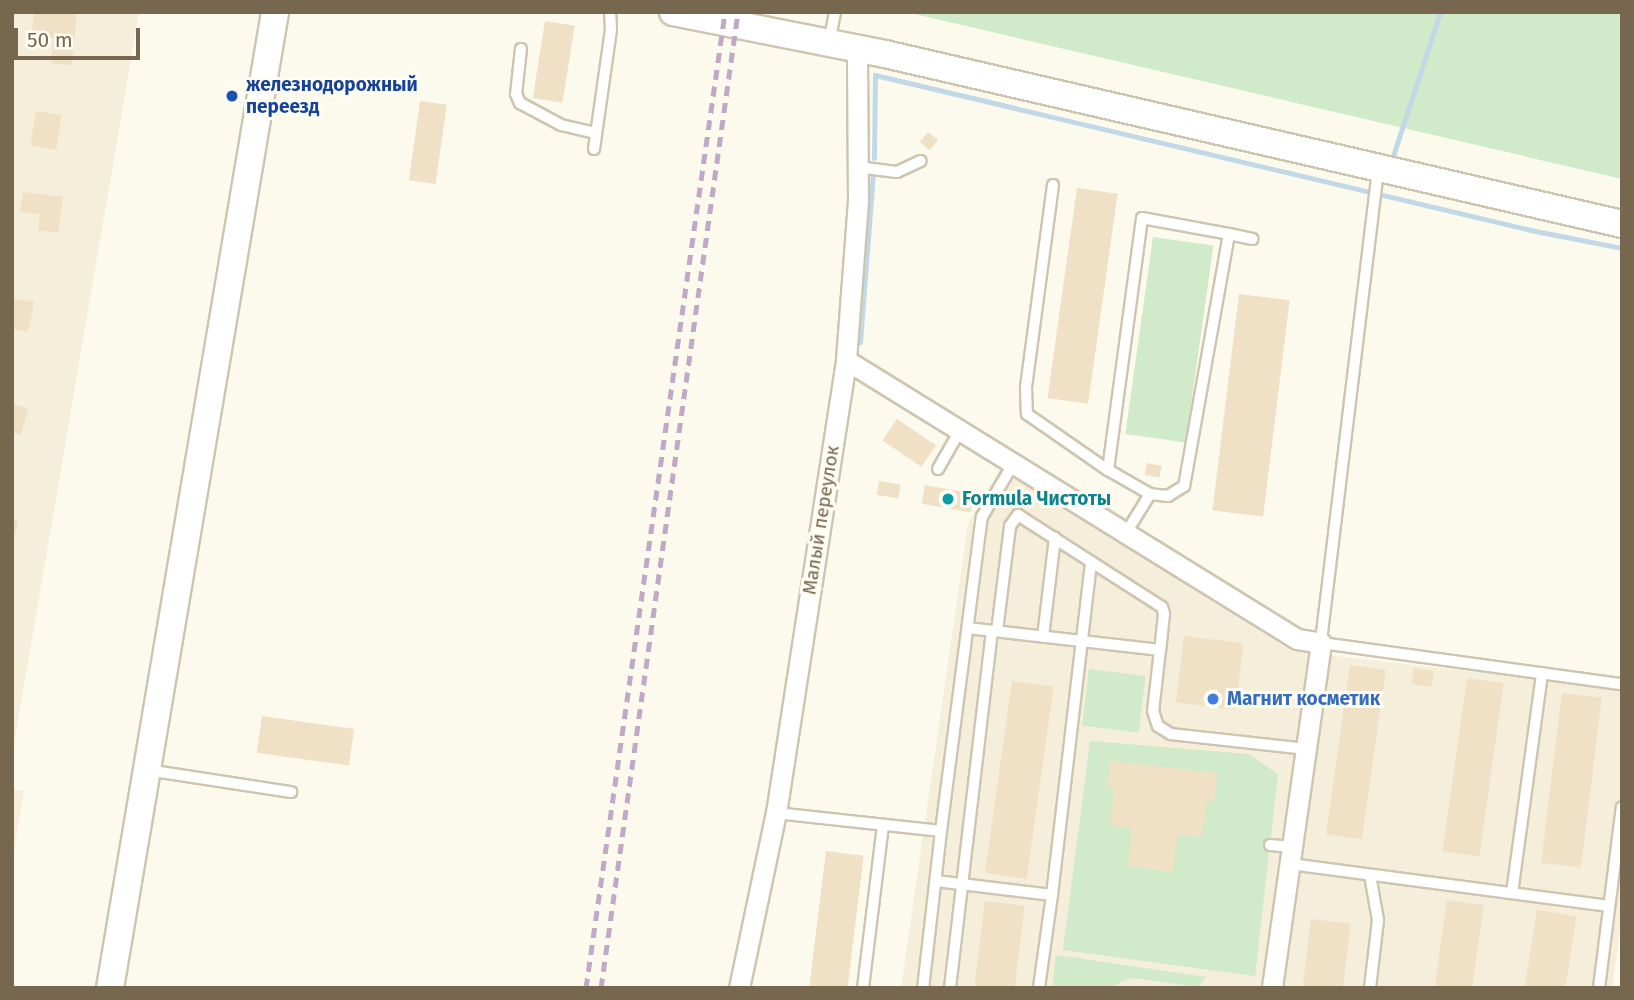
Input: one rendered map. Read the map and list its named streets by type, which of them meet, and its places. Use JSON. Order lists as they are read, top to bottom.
{
  "streets": {
    "street": ["Малый переулок"]
  },
  "places": ["железнодорожный переезд", "Formula Чистоты", "Магнит косметик"],
  "scale_bar": "50 m"
}
